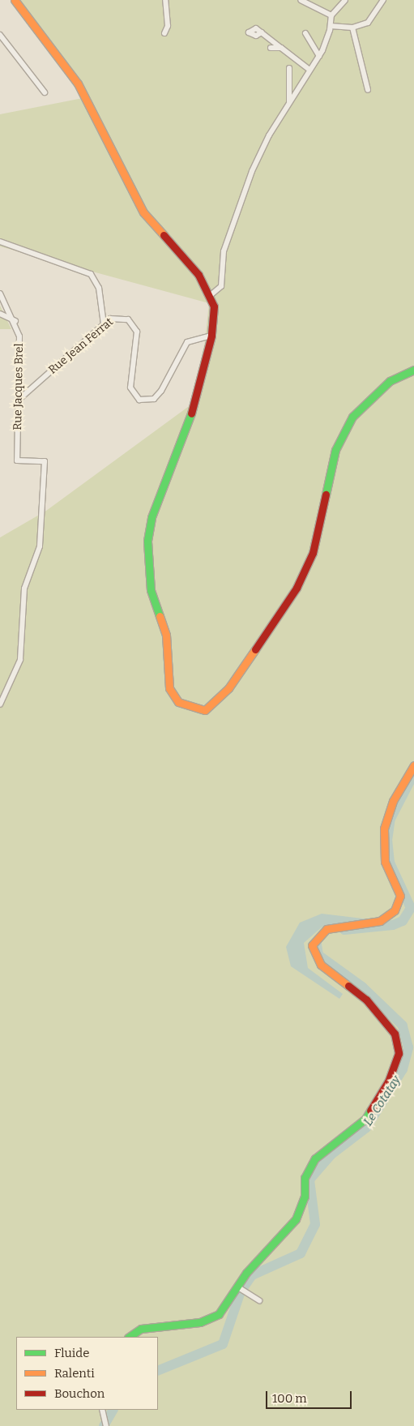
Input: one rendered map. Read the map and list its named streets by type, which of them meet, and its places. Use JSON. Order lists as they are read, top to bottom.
{
  "streets": {
    "street": ["Rue Jean Ferrat", "Rue Jacques Brel"]
  },
  "crossings": [
    ["Rue Jean Ferrat", "Rue Jacques Brel"]
  ],
  "water": ["Le Cotatay"],
  "legend": ["Fluide", "Ralenti", "Bouchon"],
  "scale_bar": "100 m"
}
